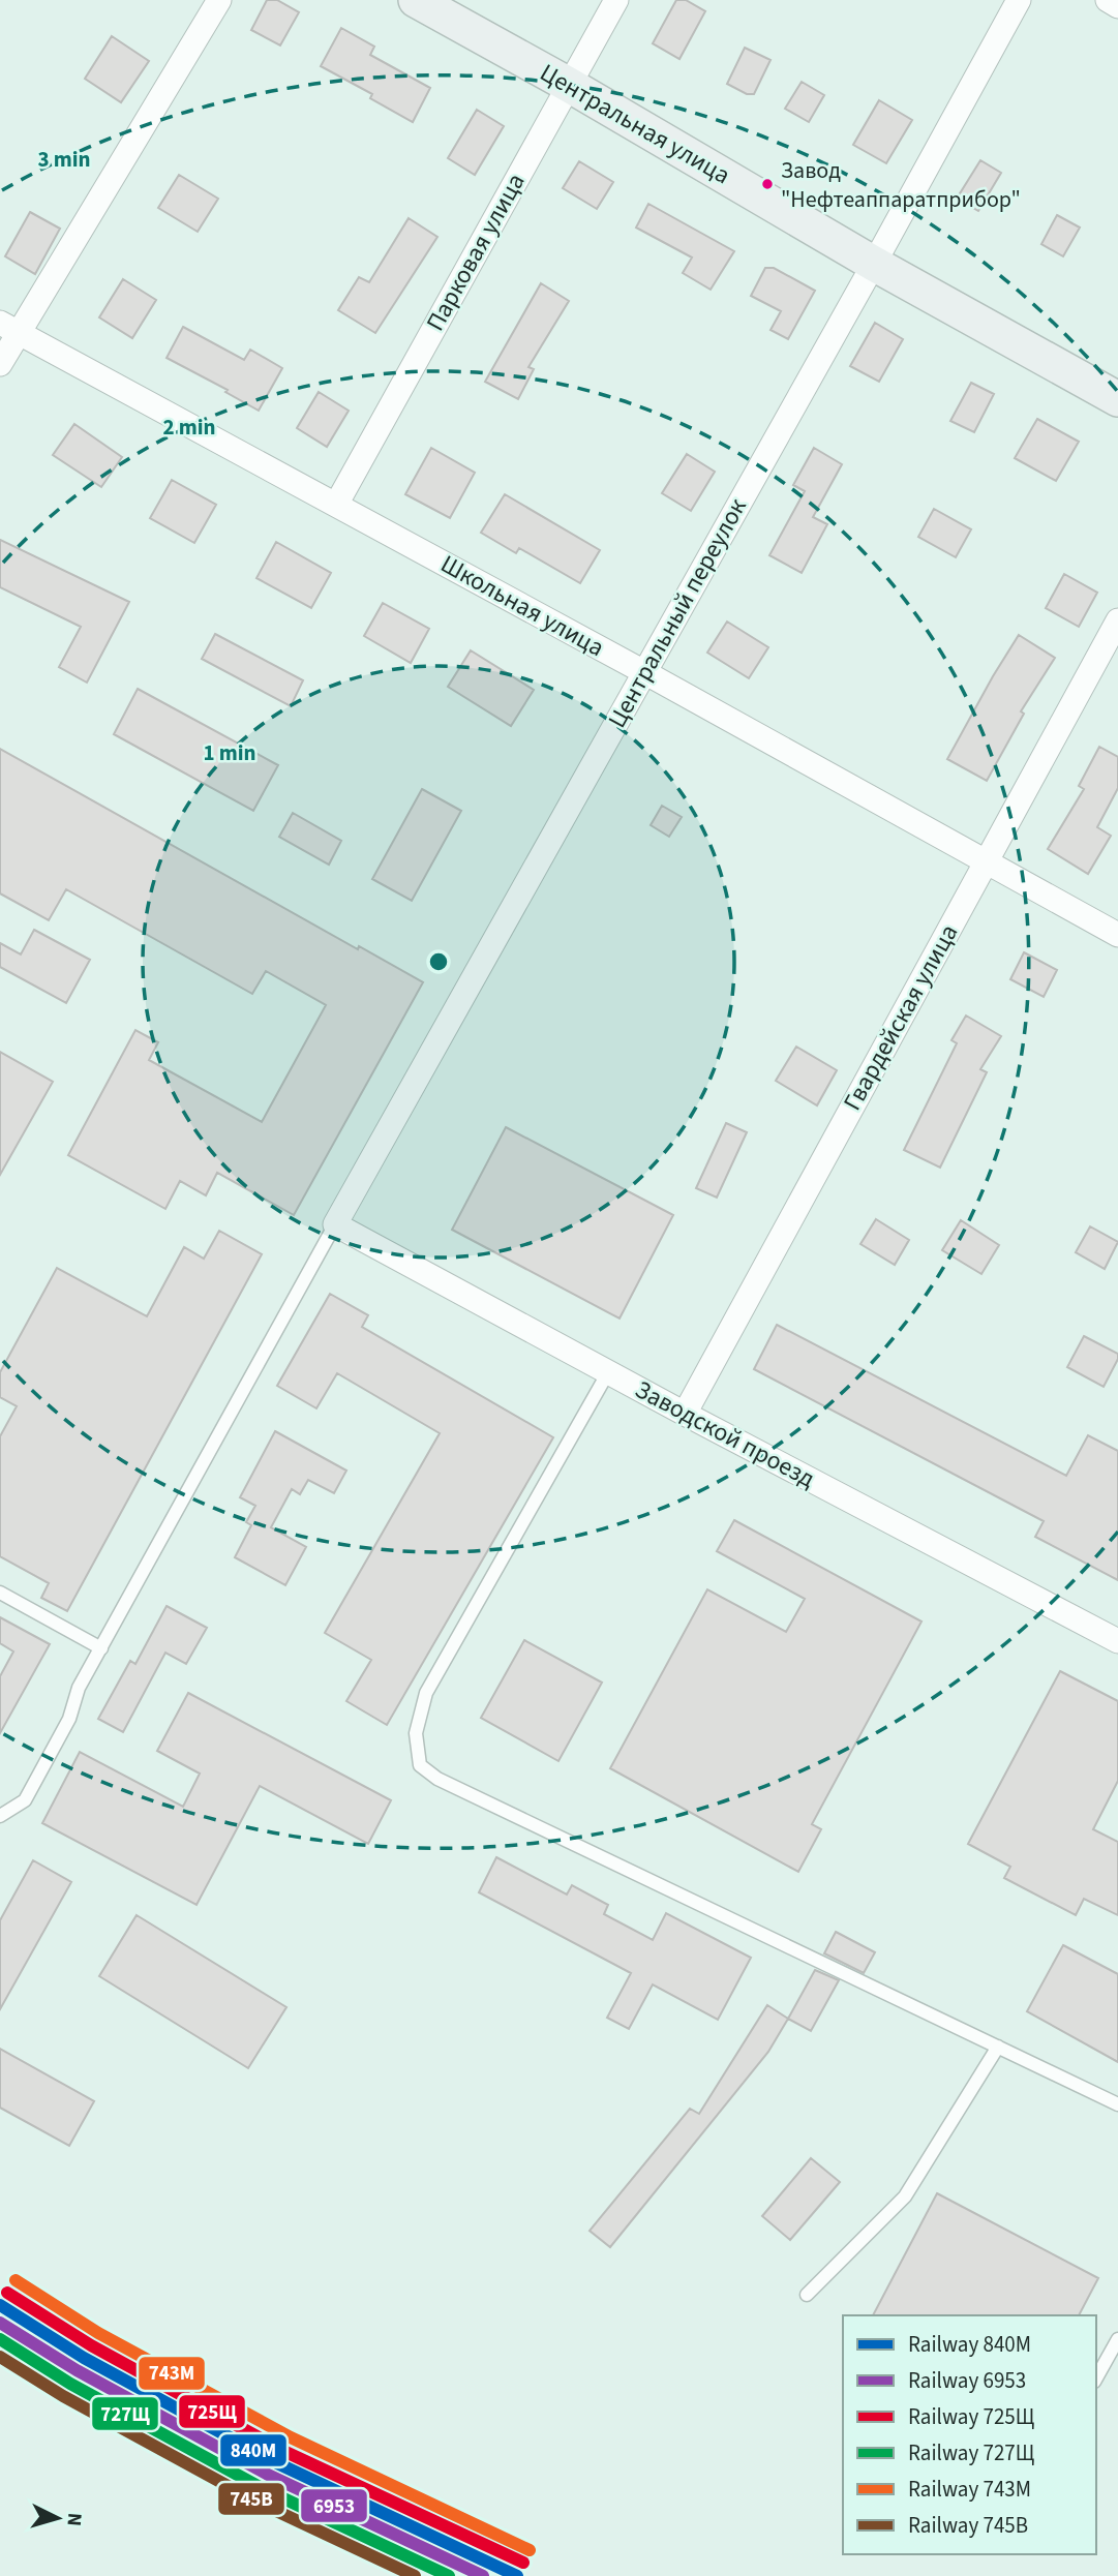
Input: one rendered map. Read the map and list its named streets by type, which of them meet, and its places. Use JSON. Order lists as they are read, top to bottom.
{
  "streets": {
    "street": [
      "Центральная улица",
      "Парковая улица",
      "Школьная улица",
      "Центральный переулок",
      "Гвардейская улица",
      "Заводской проезд"
    ]
  },
  "crossings": [
    ["Центральная улица", "Парковая улица"],
    ["Центральная улица", "Центральный переулок"],
    ["Парковая улица", "Школьная улица"],
    ["Школьная улица", "Центральный переулок"],
    ["Школьная улица", "Гвардейская улица"],
    ["Центральный переулок", "Заводской проезд"],
    ["Гвардейская улица", "Заводской проезд"]
  ],
  "places": ["Завод \"Нефтеаппаратприбор\""],
  "lines": [
    "rail line 743М",
    "rail line 725Щ",
    "rail line 840М",
    "rail line 6953",
    "rail line 727Щ",
    "rail line 745В"
  ],
  "legend": [
    "Railway 840М",
    "Railway 6953",
    "Railway 725Щ",
    "Railway 727Щ",
    "Railway 743М",
    "Railway 745В"
  ],
  "north": "right",
  "rings": ["3 min", "2 min", "1 min"]
}
